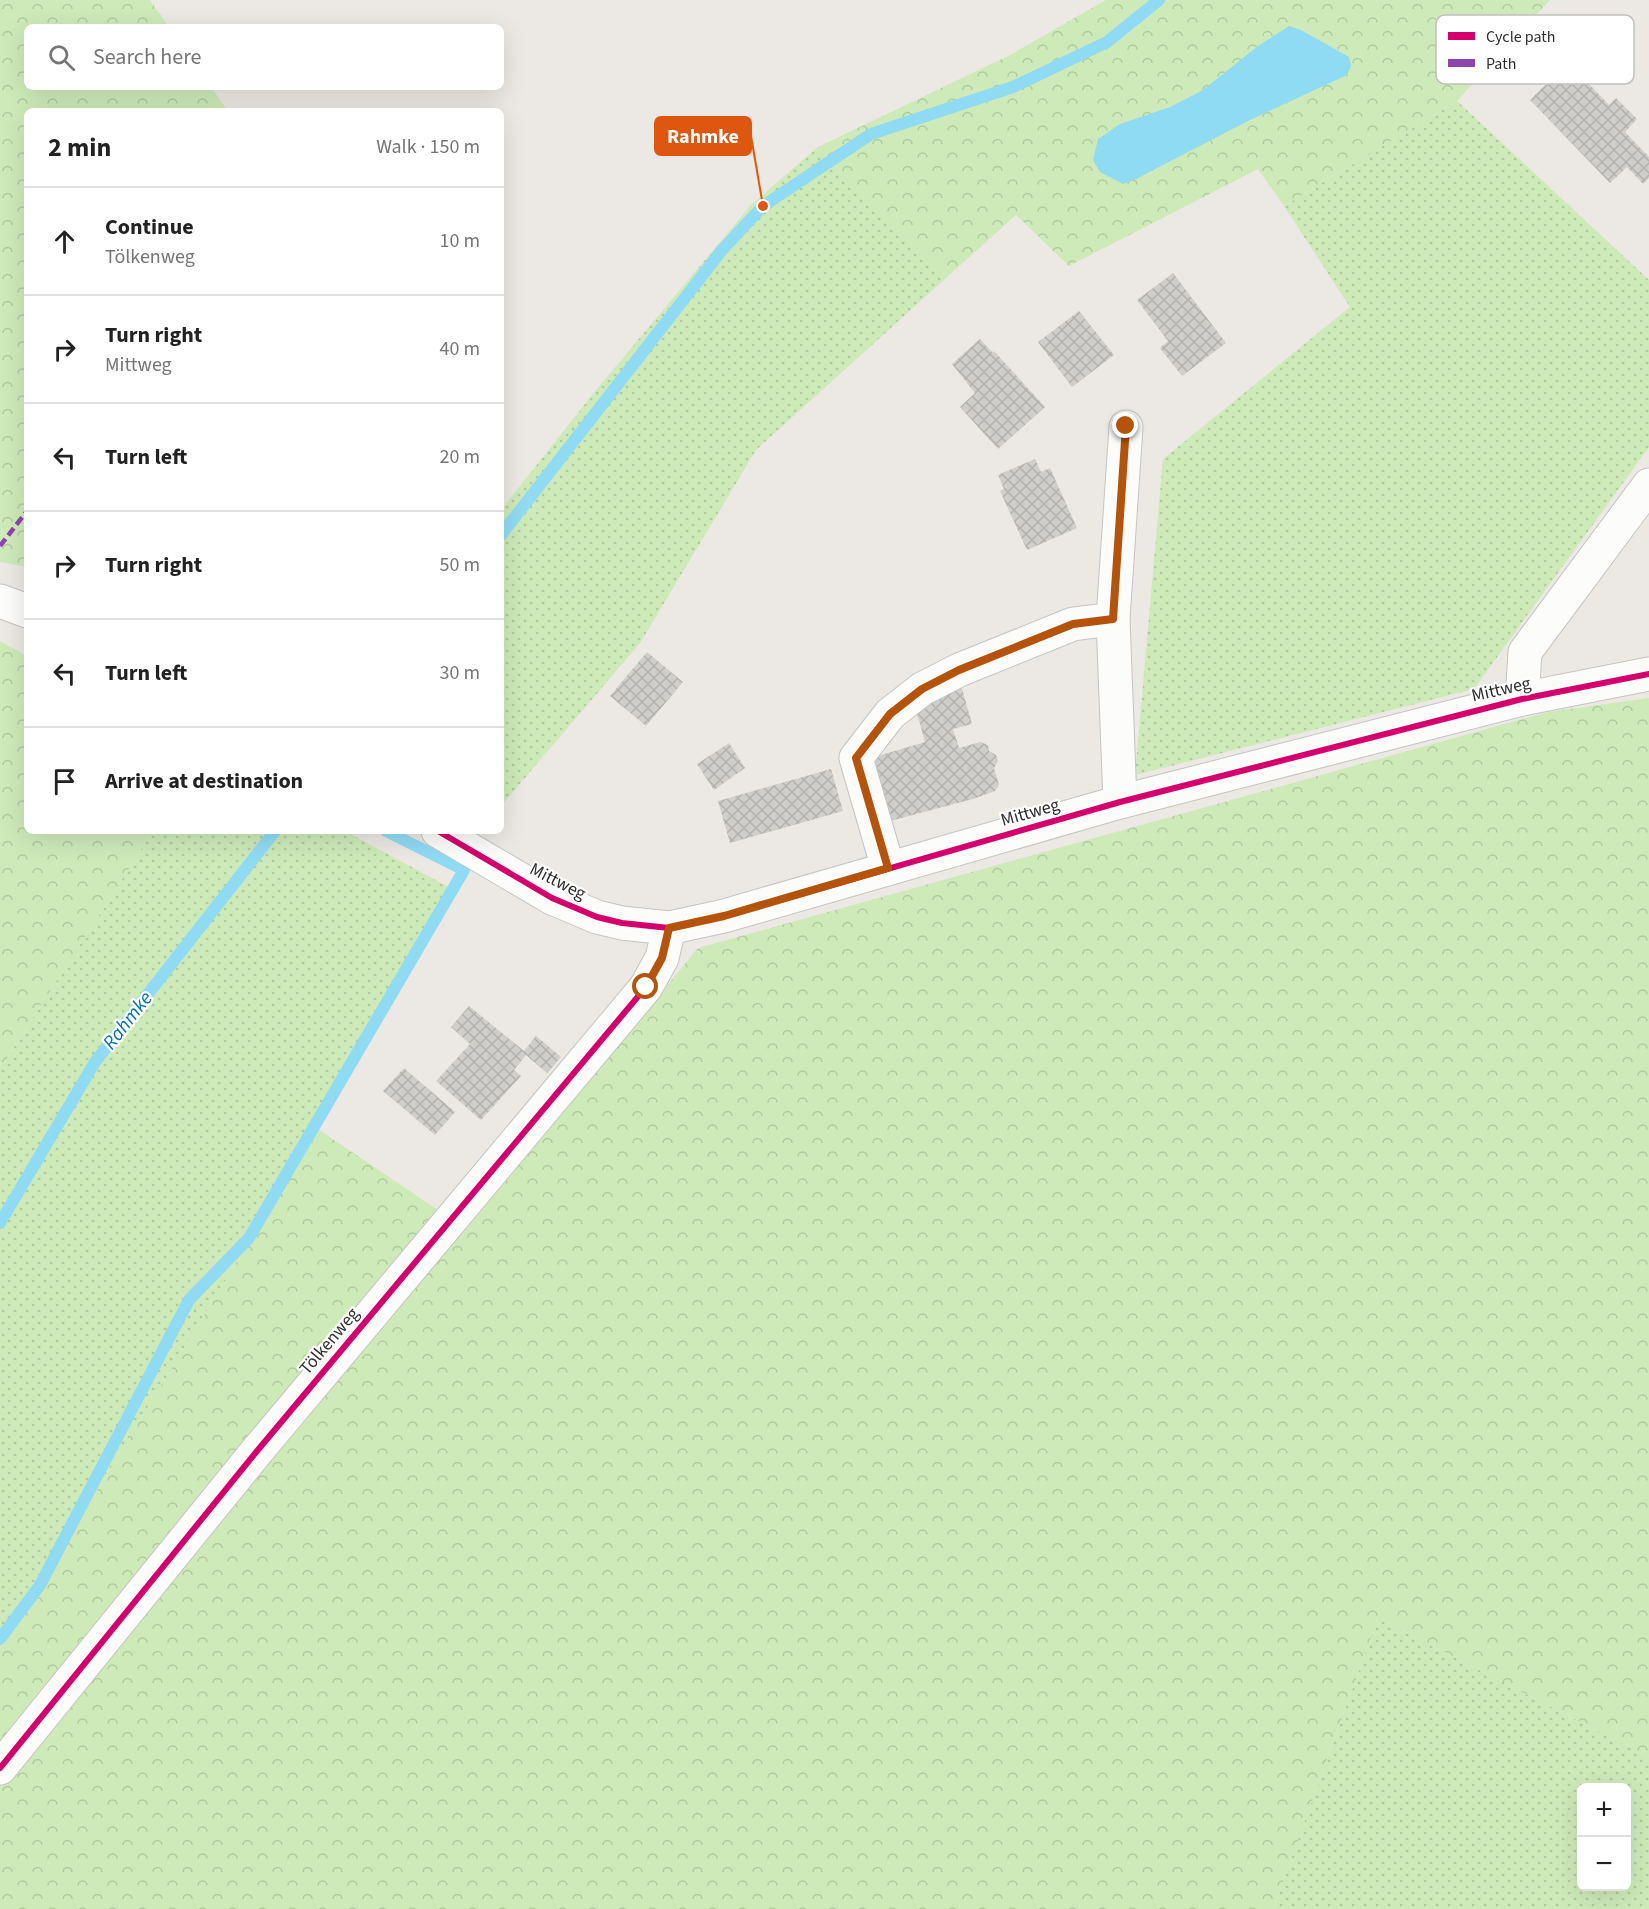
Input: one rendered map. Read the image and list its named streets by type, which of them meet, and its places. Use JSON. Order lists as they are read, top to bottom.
{
  "streets": {
    "street": ["Mittweg", "Tölkenweg"]
  },
  "crossings": [
    ["Mittweg", "Tölkenweg"]
  ],
  "water": ["Rahmke"],
  "places": ["Rahmke"],
  "legend": ["Cycle path", "Path"],
  "page": {
    "search": "Search here",
    "heading": ["2 min", "Walk · 150 m"],
    "list": [
      ["Continue", "Tölkenweg", "10 m"],
      ["Turn right", "Mittweg", "40 m"],
      ["Turn left", "20 m"],
      ["Turn right", "50 m"],
      ["Turn left", "30 m"],
      "Arrive at destination"
    ],
    "map_buttons": ["+", "−"]
  }
}
